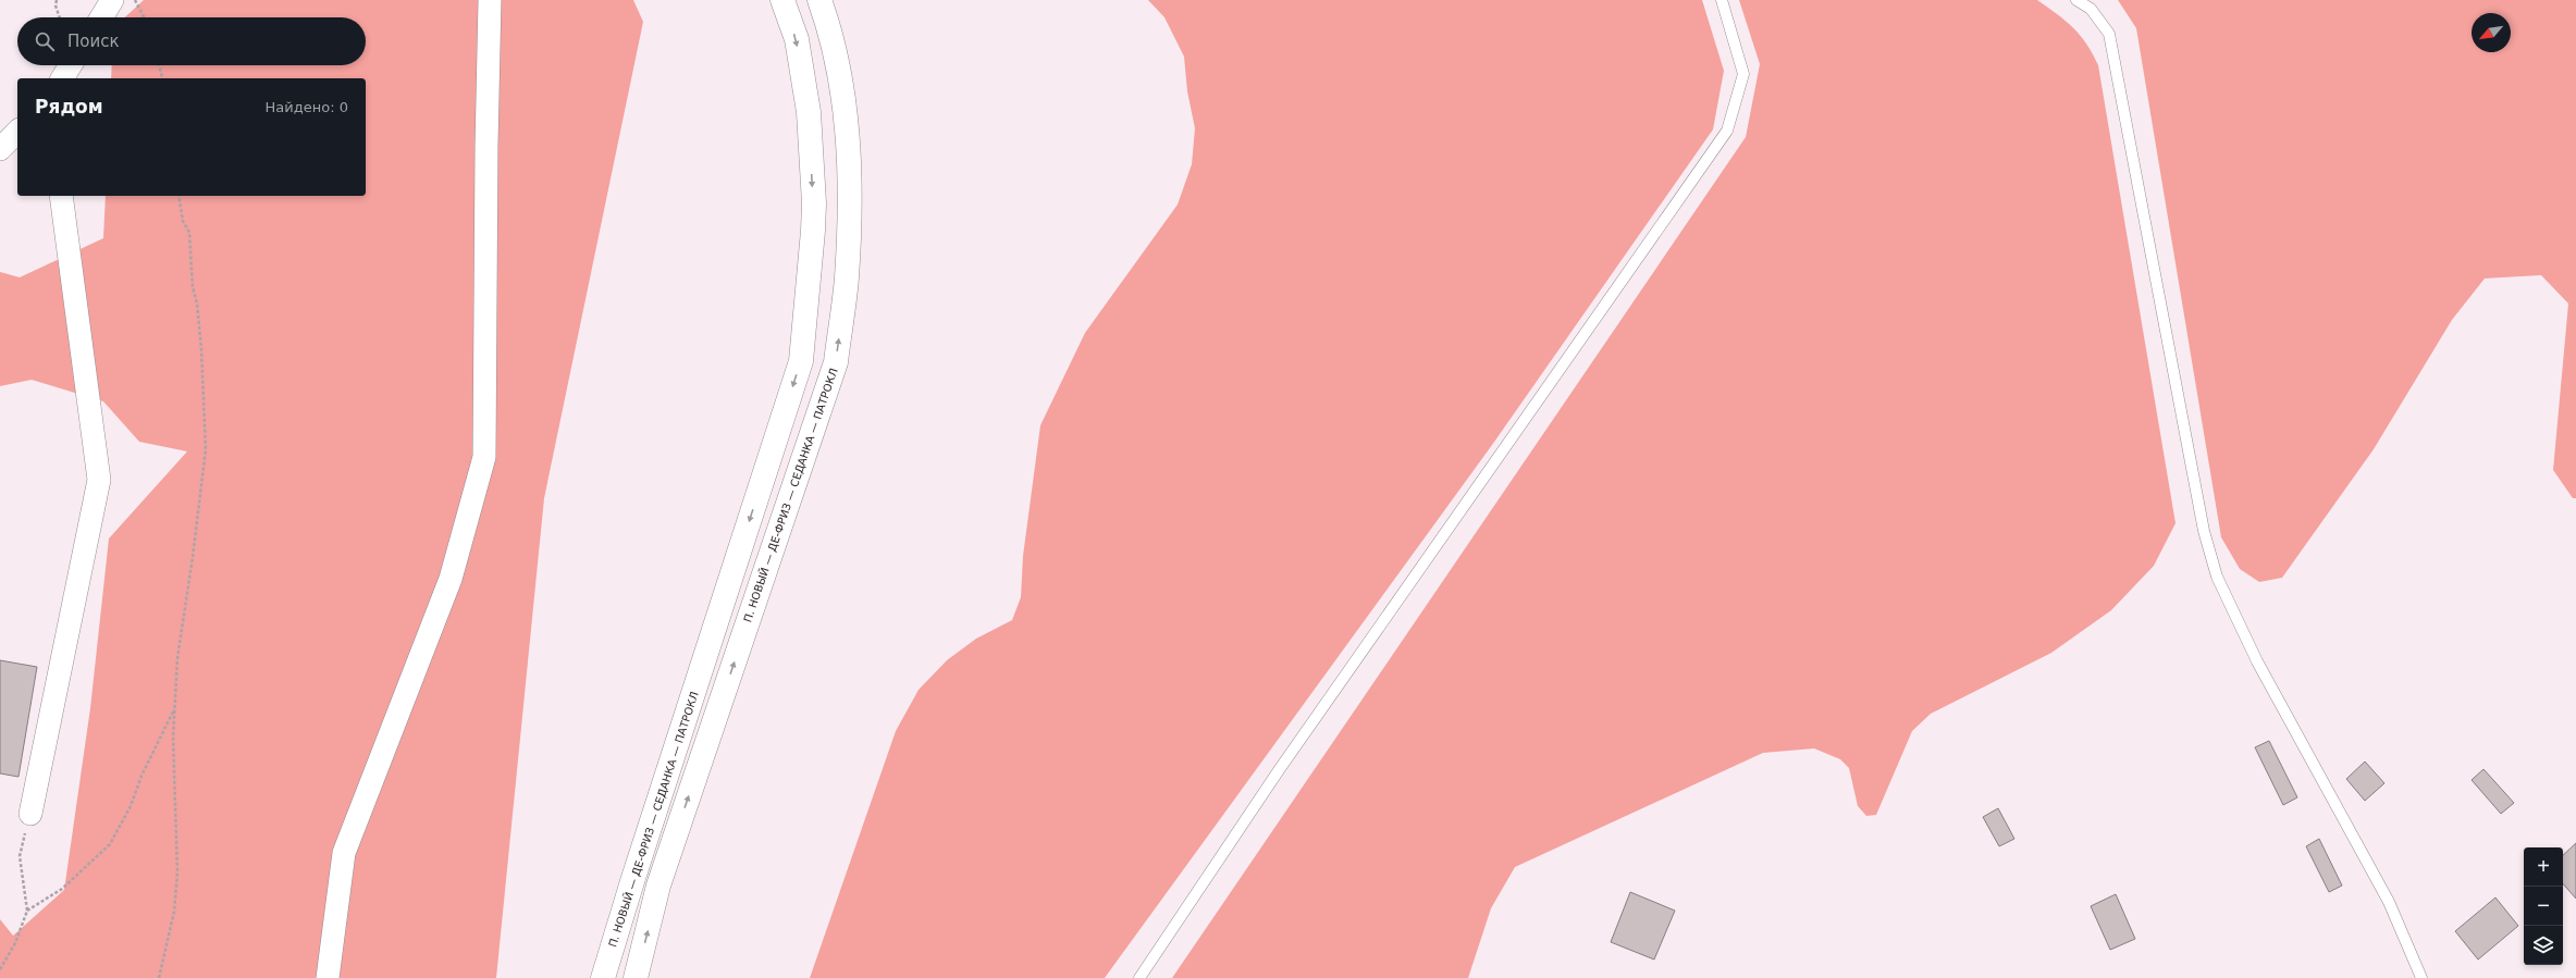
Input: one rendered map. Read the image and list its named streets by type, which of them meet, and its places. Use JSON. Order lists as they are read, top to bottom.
{
  "streets": {
    "highway": ["П. НОВЫЙ — ДЕ-ФРИЗ — СЕДАНКА — ПАТРОКЛ"]
  },
  "north": "bottom left",
  "page": {
    "search": "Поиск",
    "heading": ["Рядом", "Найдено: 0"],
    "map_buttons": ["+", "−"]
  }
}
